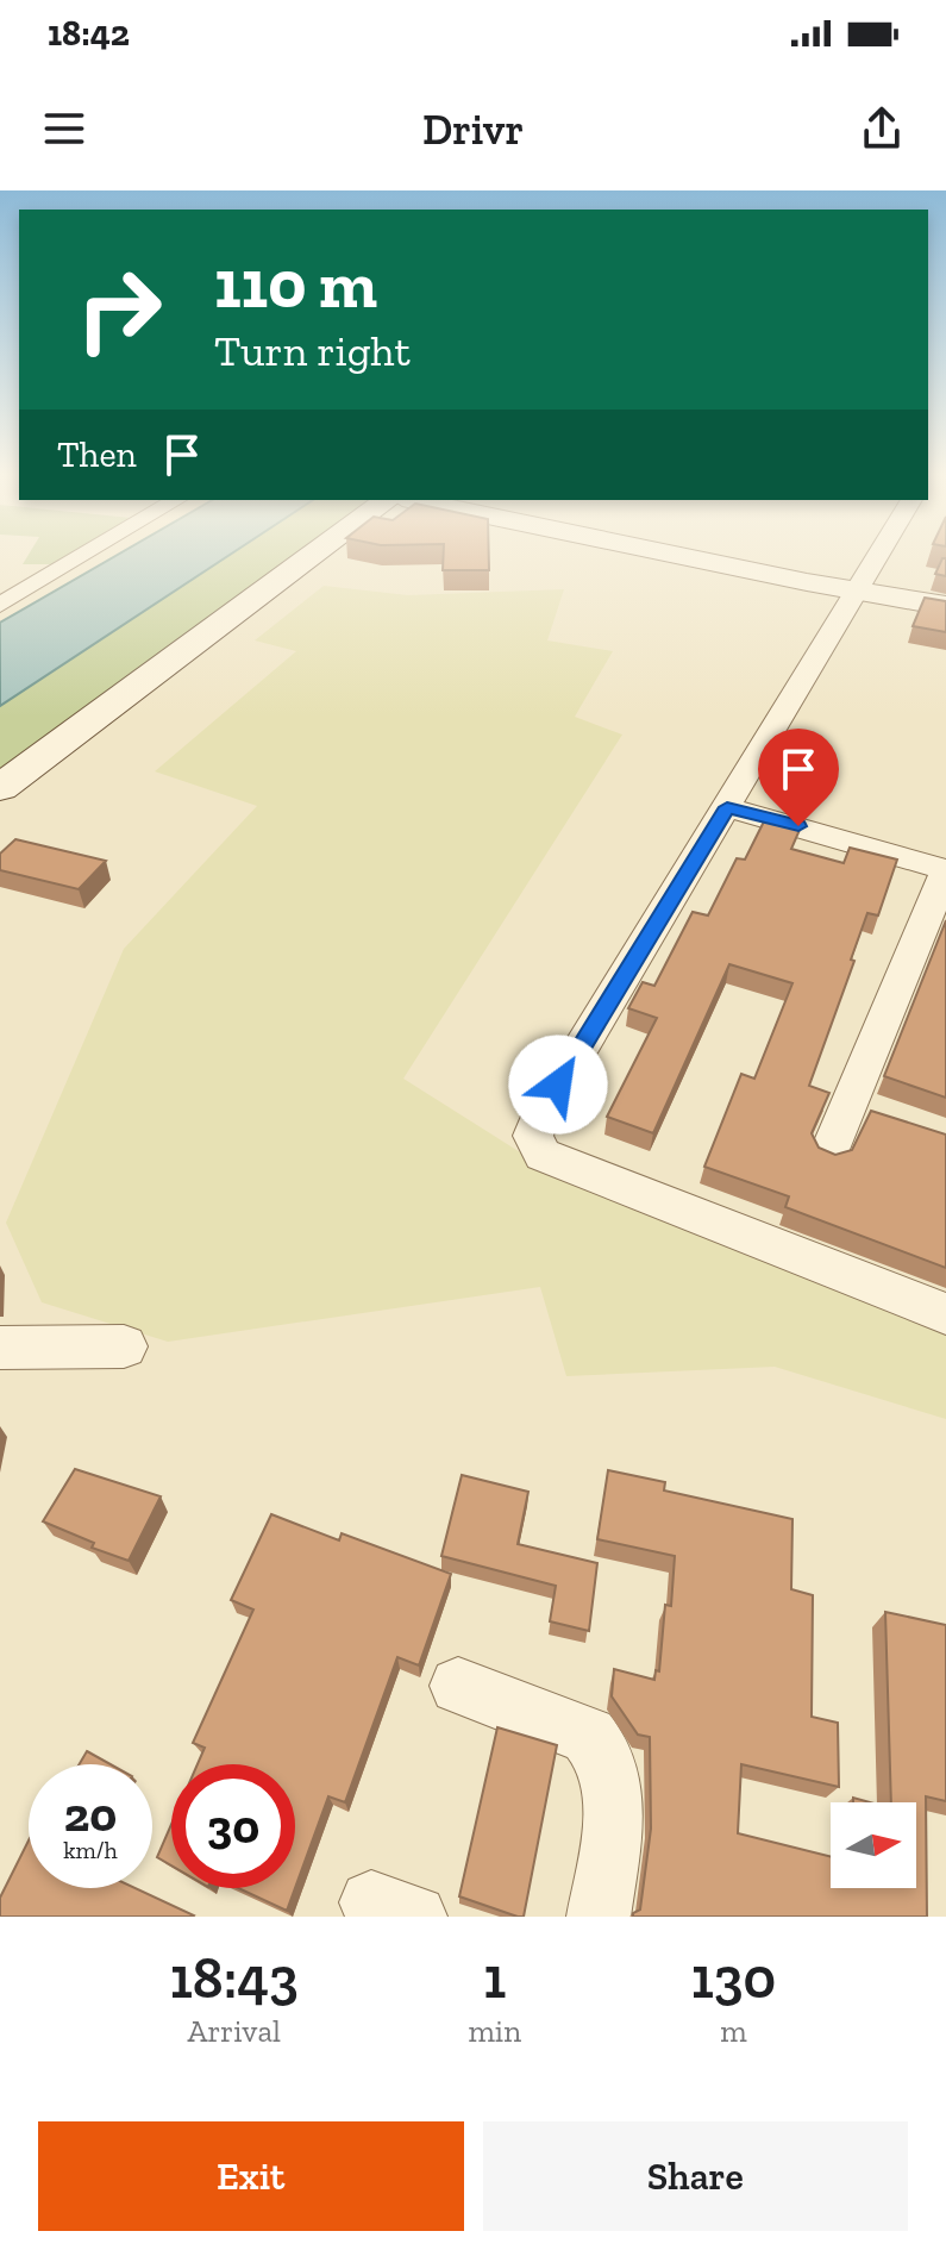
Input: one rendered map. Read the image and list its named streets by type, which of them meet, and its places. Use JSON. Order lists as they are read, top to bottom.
{
  "north": "right",
  "page": {
    "status": "18:42",
    "header": "Drivr",
    "turn": ["110 m", "Turn right"],
    "then": "Then",
    "speed": "20 km/h",
    "limit": "30",
    "eta": [
      "18:43",
      "Arrival",
      "1",
      "min",
      "130",
      "m"
    ],
    "buttons": ["Exit", "Share"]
  }
}
